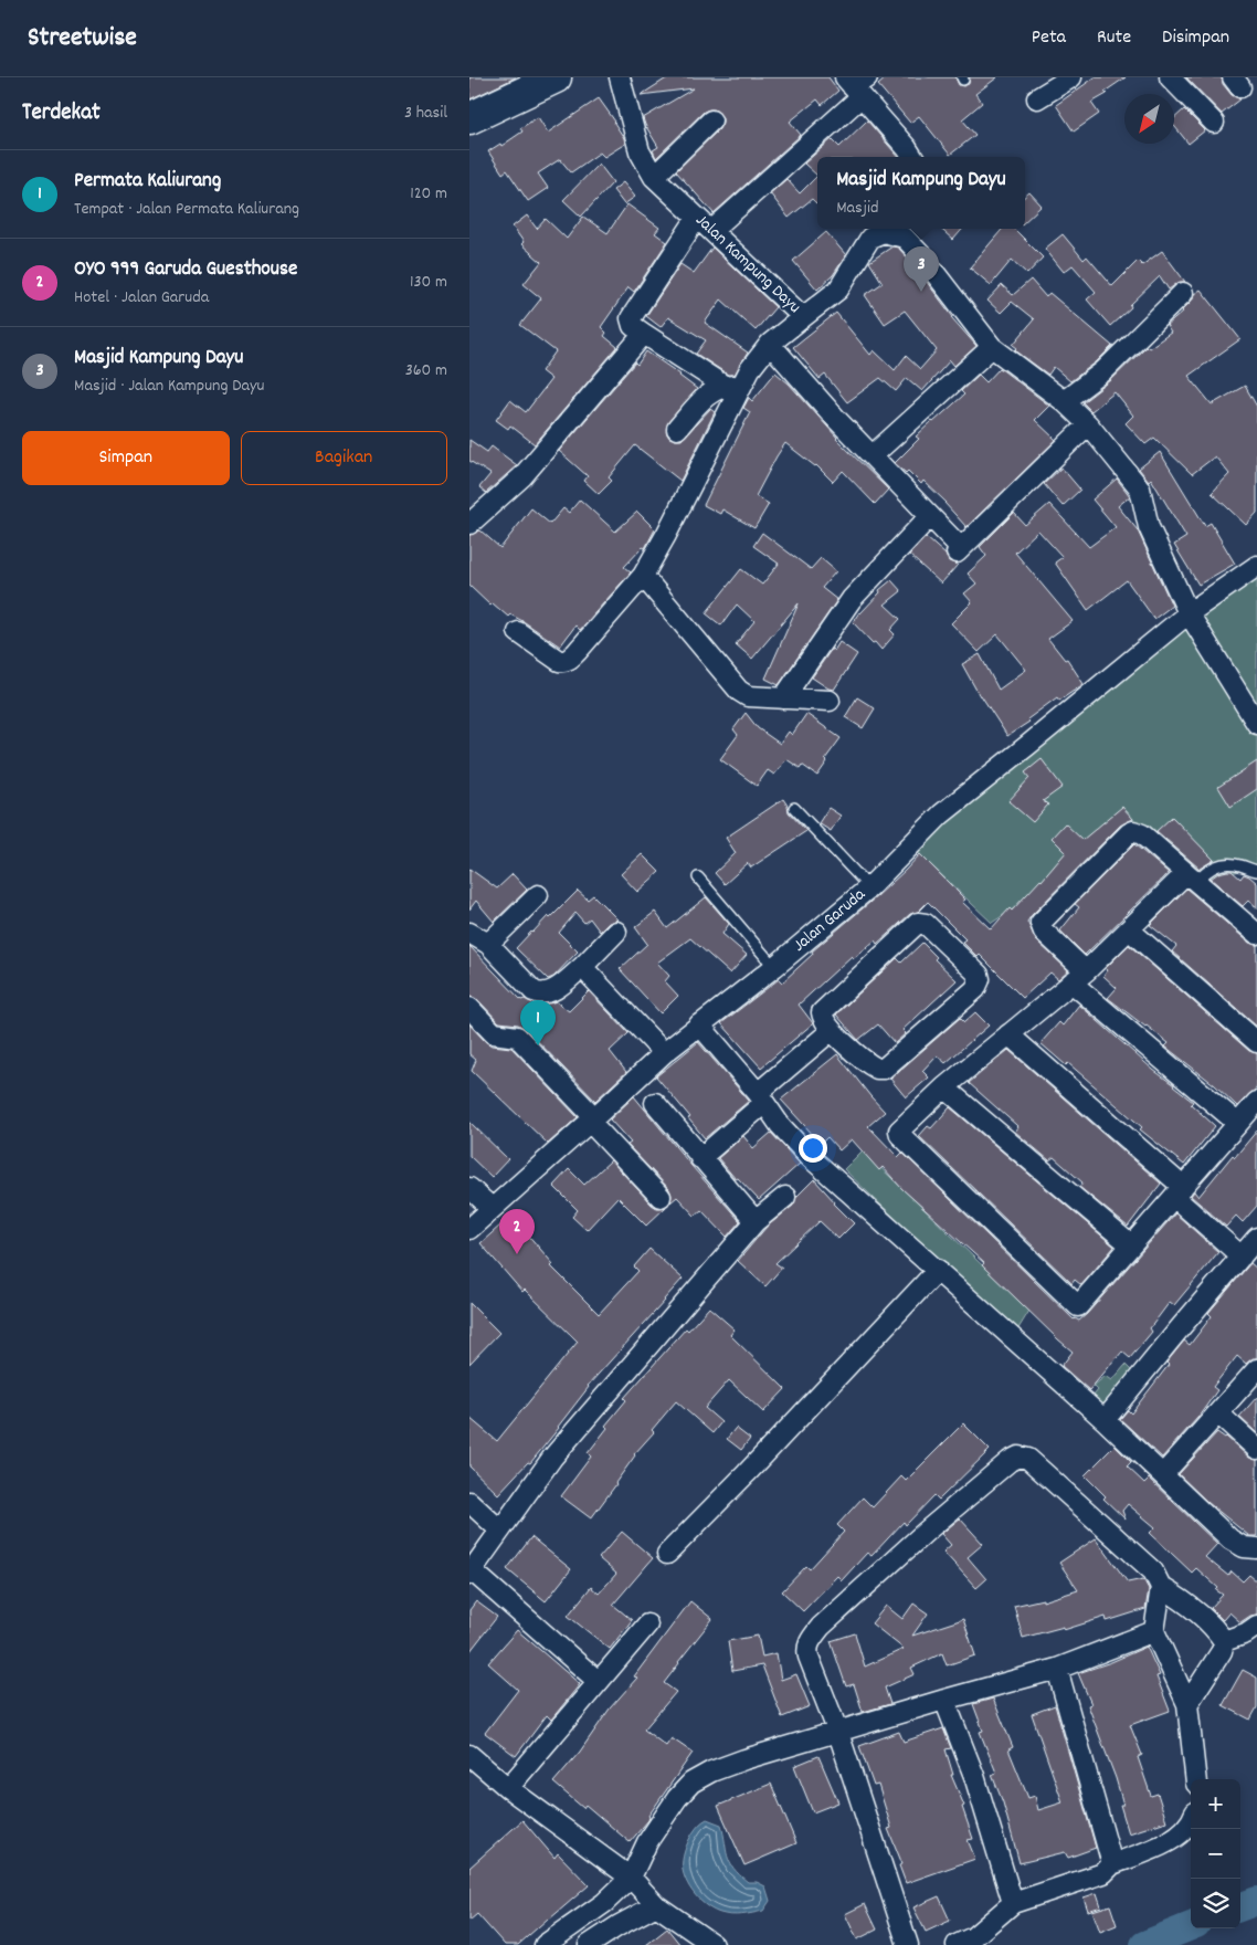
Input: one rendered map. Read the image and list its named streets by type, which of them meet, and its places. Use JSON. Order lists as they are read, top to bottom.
{
  "streets": {
    "street": ["Jalan Kampung Dayu", "Jalan Garuda"]
  },
  "crossings": [
    ["Jalan Kampung Dayu", "Jalan Garuda"]
  ],
  "north": "bottom left",
  "page": {
    "header": "Streetwise",
    "nav": ["Peta", "Rute", "Disimpan"],
    "heading": ["Terdekat", "3 hasil"],
    "list": [
      {
        "mark": "1",
        "name": "Permata Kaliurang",
        "note": "Tempat · Jalan Permata Kaliurang",
        "value": "120 m"
      },
      {
        "mark": "2",
        "name": "OYO 999 Garuda Guesthouse",
        "note": "Hotel · Jalan Garuda",
        "value": "130 m"
      },
      {
        "mark": "3",
        "name": "Masjid Kampung Dayu",
        "note": "Masjid · Jalan Kampung Dayu",
        "value": "360 m"
      }
    ],
    "popup": ["Masjid Kampung Dayu", "Masjid"],
    "pins": ["3", "1", "2"],
    "buttons": ["Simpan", "Bagikan"],
    "map_buttons": ["+", "−"]
  }
}
